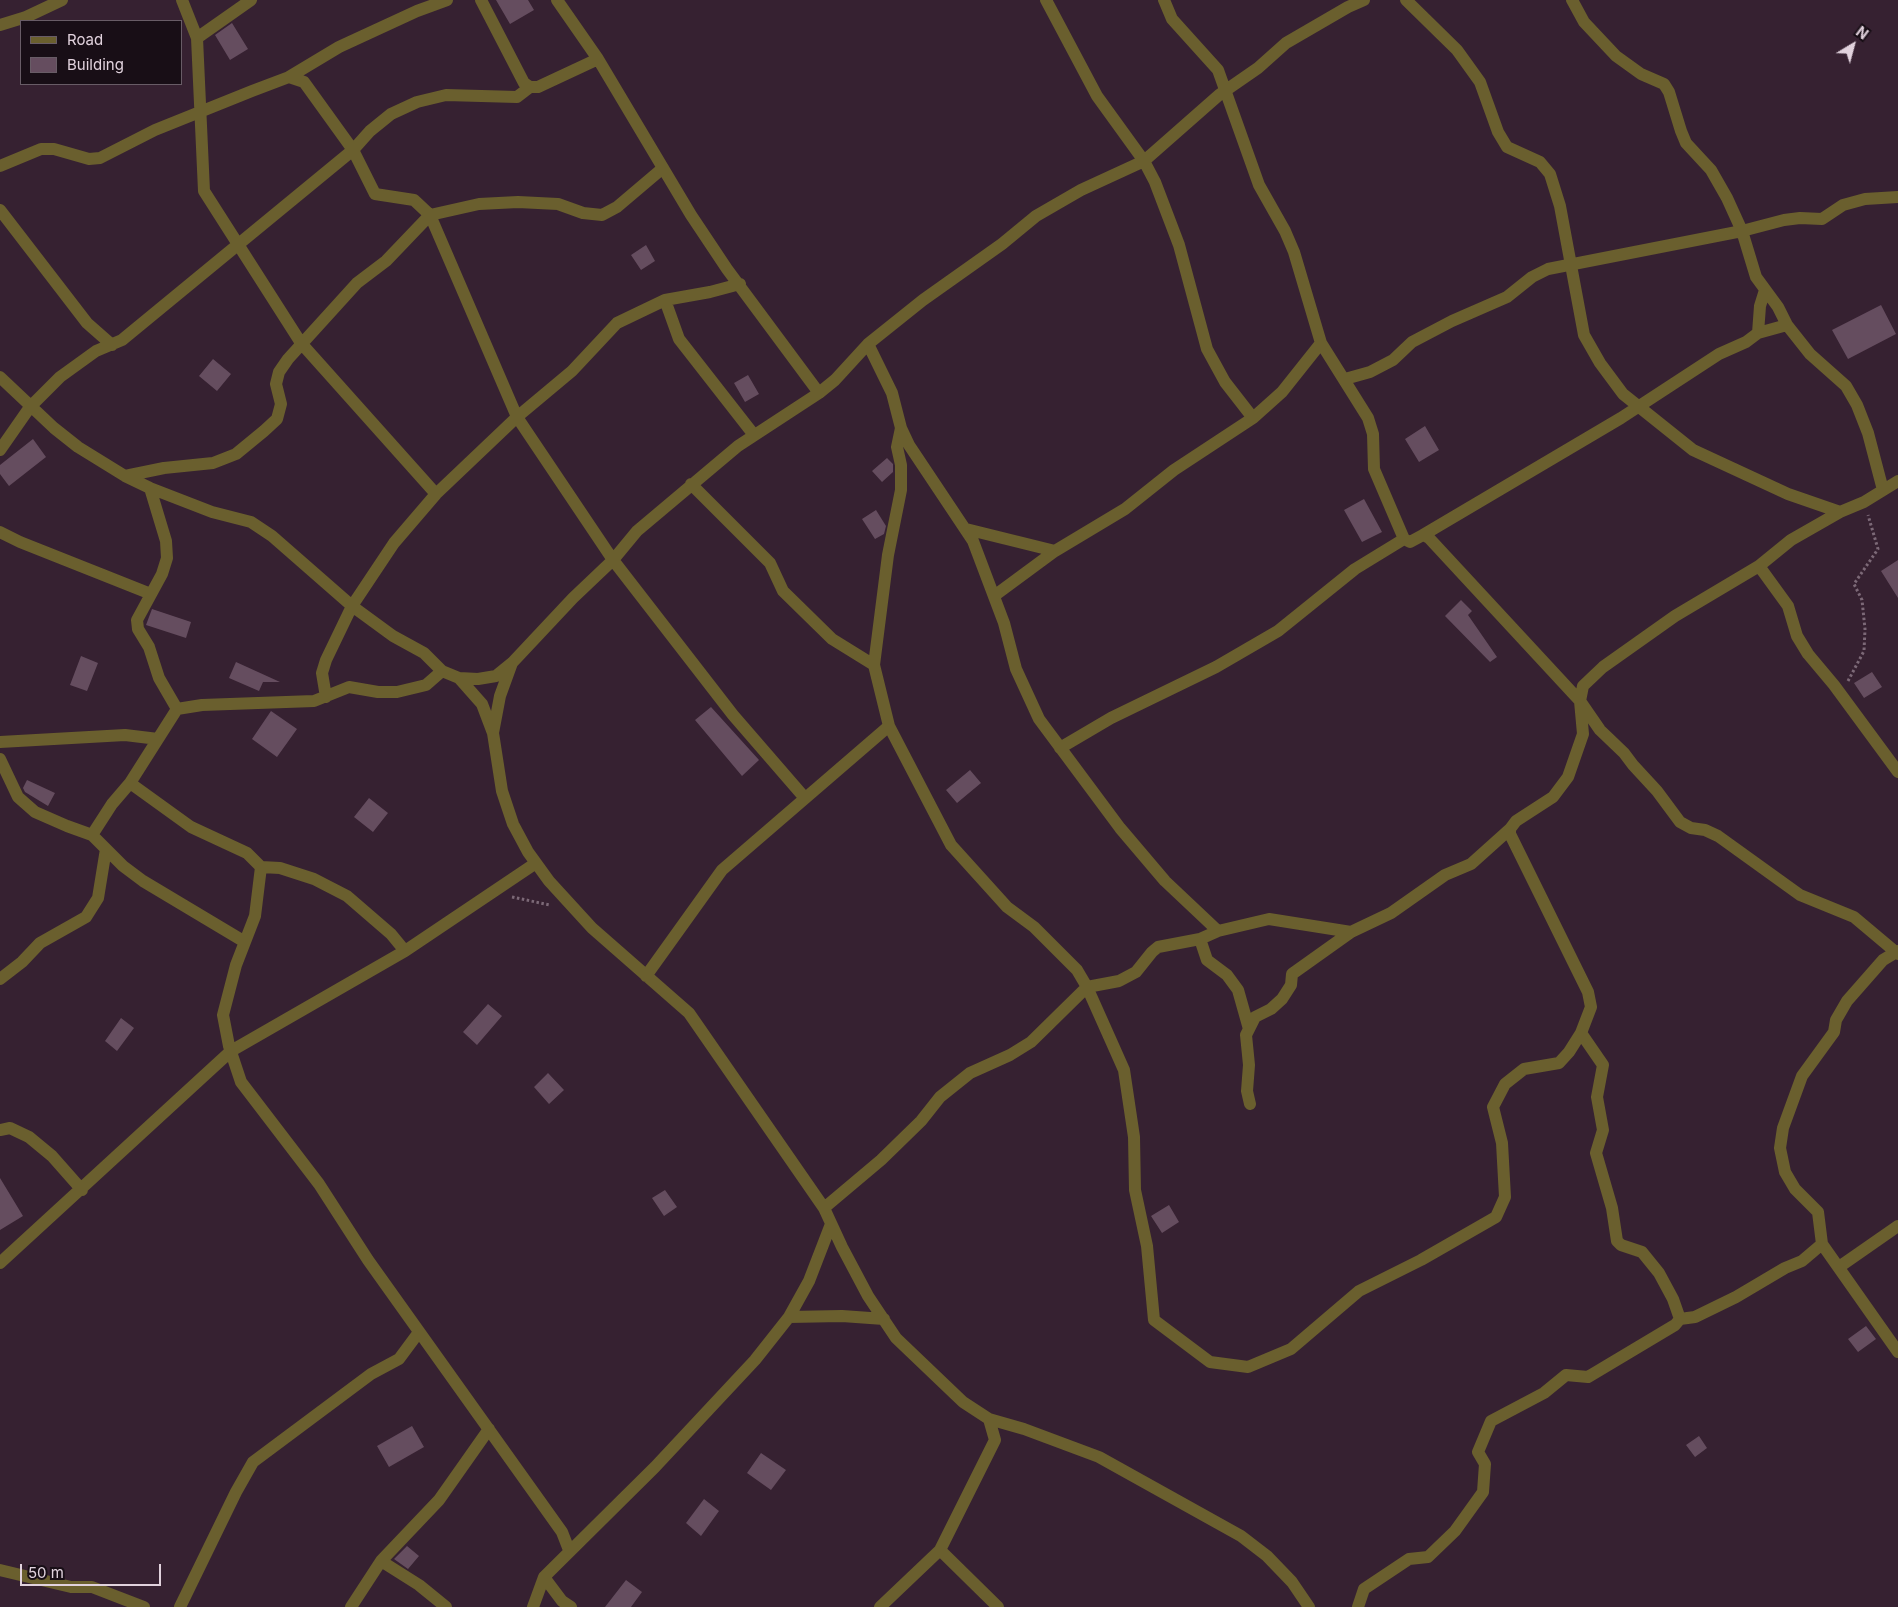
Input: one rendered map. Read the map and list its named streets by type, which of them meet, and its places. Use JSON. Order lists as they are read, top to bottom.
{
  "legend": ["Road", "Building"],
  "scale_bar": "50 m",
  "north": "top right"
}
